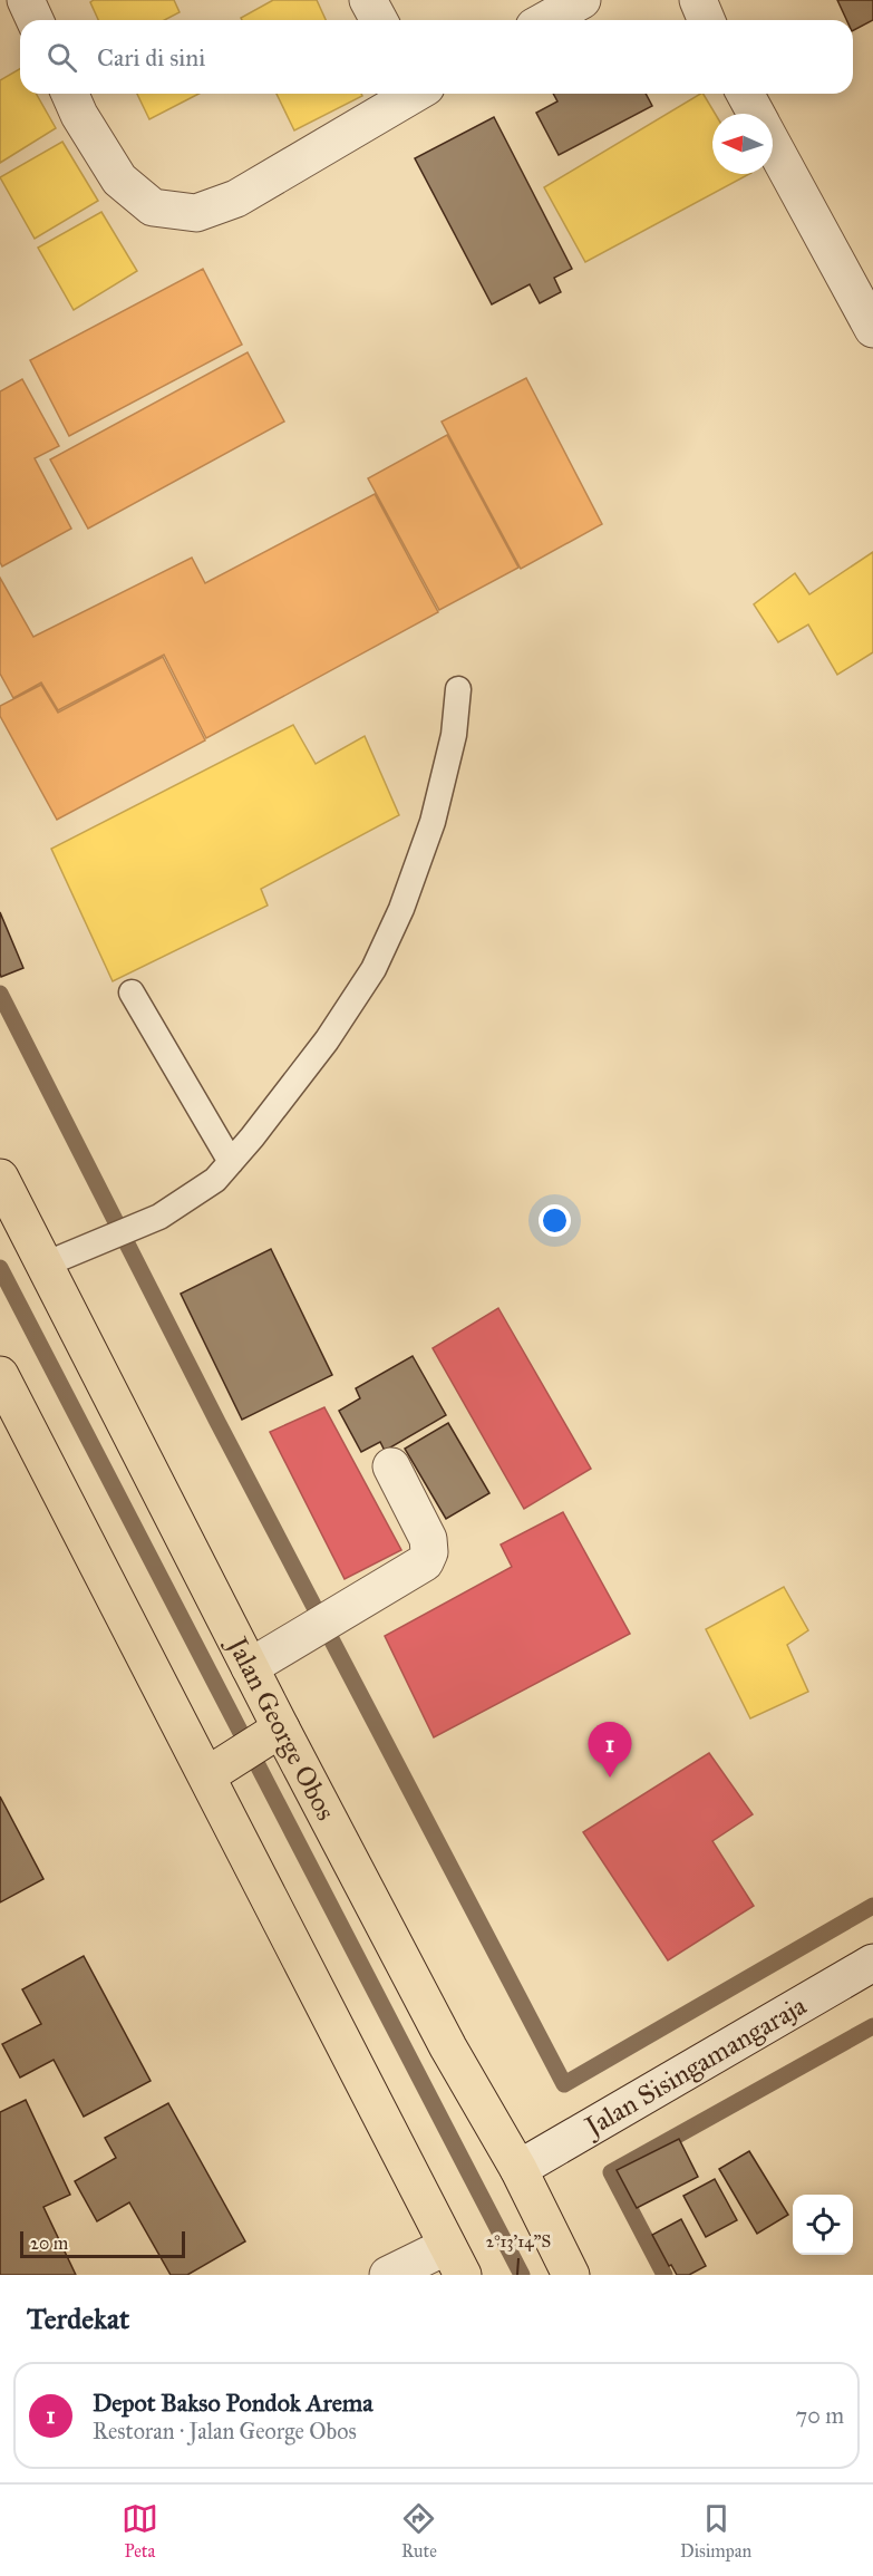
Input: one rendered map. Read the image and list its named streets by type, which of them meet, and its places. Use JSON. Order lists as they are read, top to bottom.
{
  "streets": {
    "main road": ["Jalan George Obos"],
    "street": ["Jalan Sisingamangaraja"]
  },
  "crossings": [
    ["Jalan George Obos", "Jalan Sisingamangaraja"]
  ],
  "scale_bar": "20 m",
  "north": "left",
  "page": {
    "search": "Cari di sini",
    "pins": "1",
    "scale": "20 m",
    "heading": "Terdekat",
    "list": [
      {
        "mark": "1",
        "name": "Depot Bakso Pondok Arema",
        "note": "Restoran · Jalan George Obos",
        "value": "70 m"
      }
    ],
    "nav": ["Peta", "Rute", "Disimpan"]
  },
  "coordinates": ["2°13'14\"S"]
}
